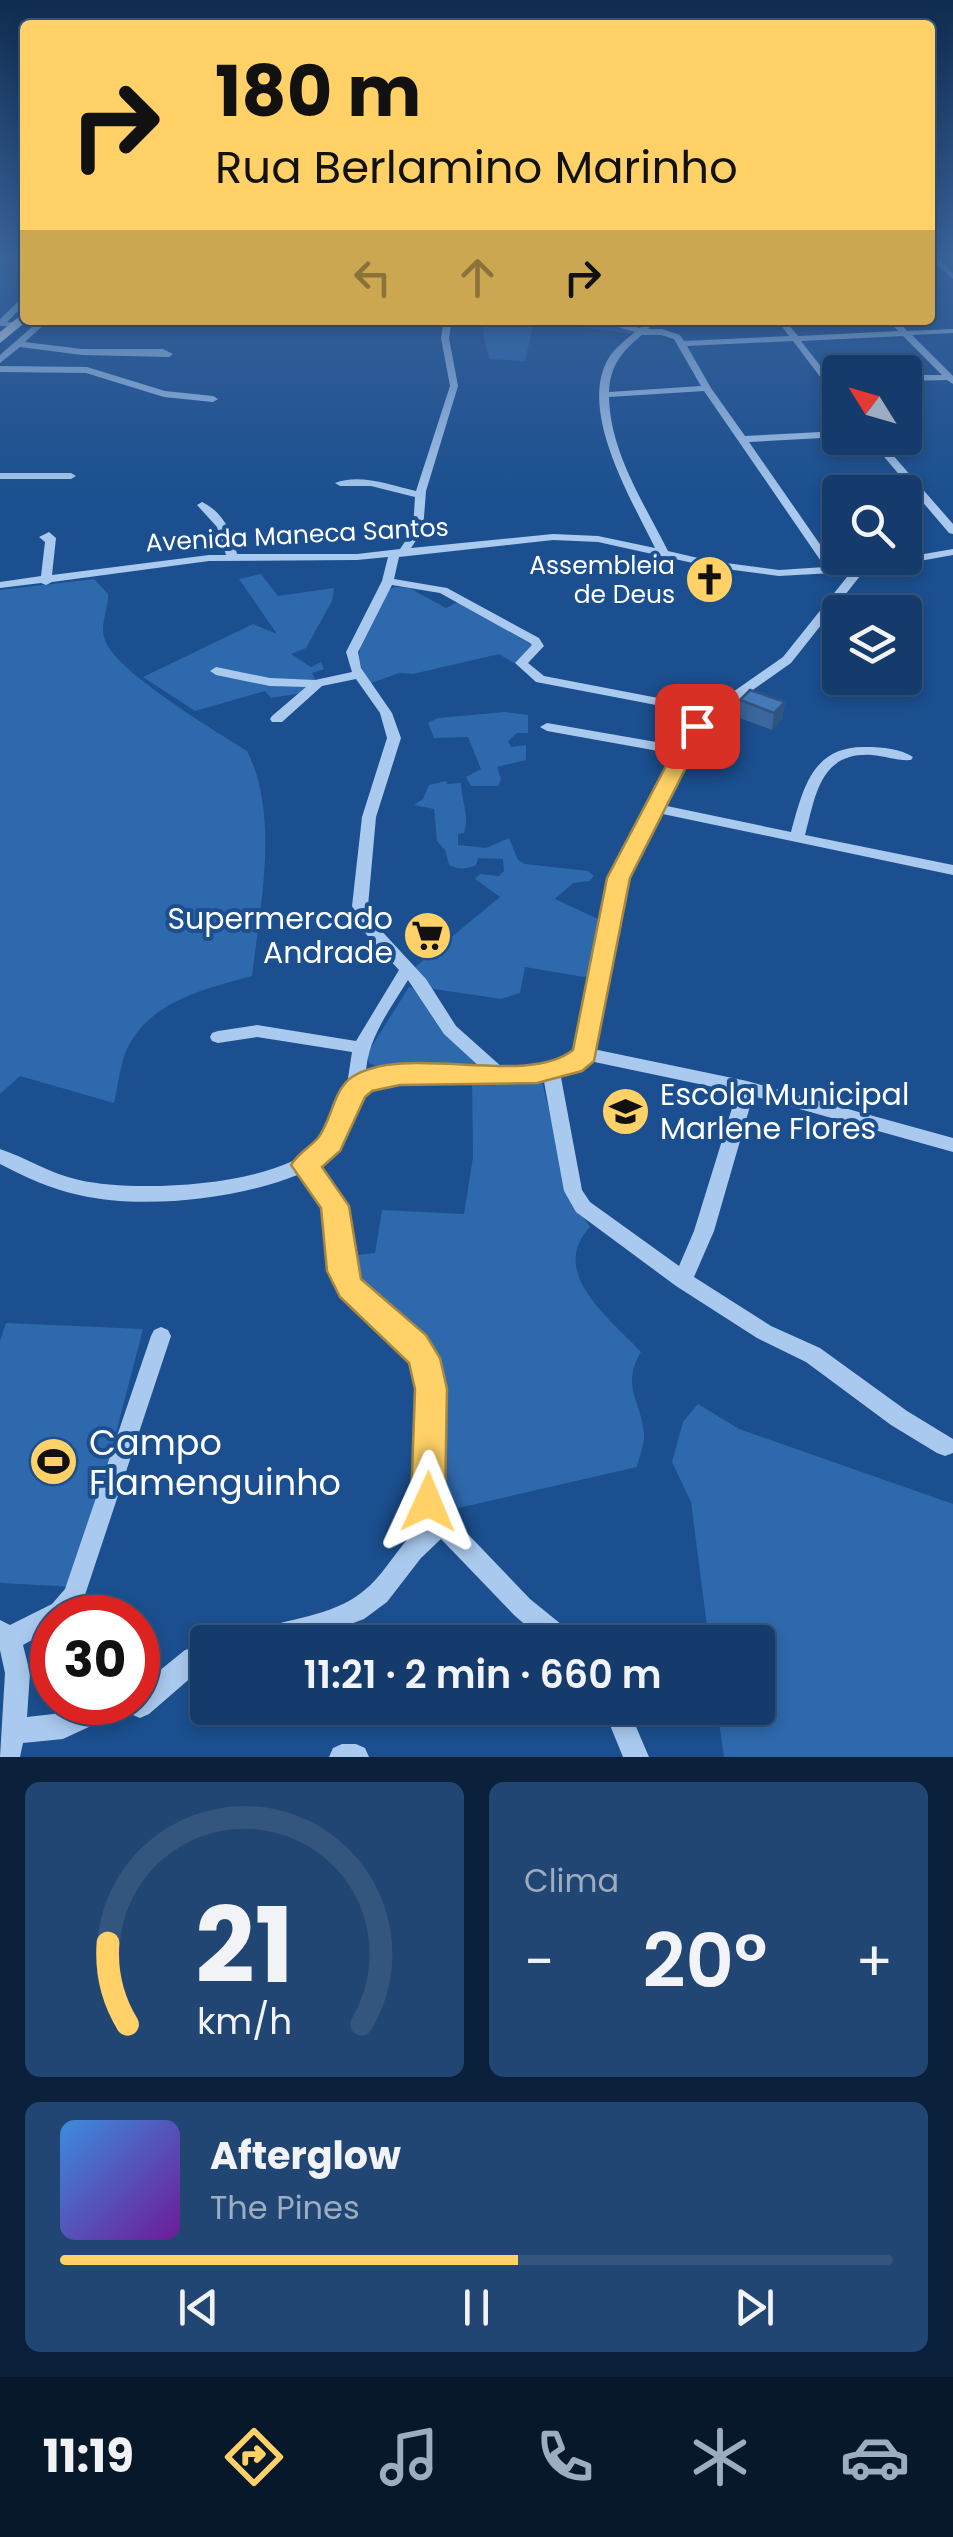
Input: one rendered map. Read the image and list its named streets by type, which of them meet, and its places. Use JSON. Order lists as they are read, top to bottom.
{
  "streets": {
    "street": ["Avenida Maneca Santos"]
  },
  "places": {
    "church": ["Assembleia de Deus"],
    "supermarket": ["Supermercado Andrade"],
    "school or university": ["Escola Municipal Marlene Flores"],
    "sports": ["Campo Flamenguinho"]
  },
  "north": "top left",
  "page": {
    "turn": ["180 m", "Rua Berlamino Marinho"],
    "limit": "30",
    "trip": "11:21 · 2 min · 660 m",
    "tile": "Clima",
    "heat": ["−", "20°", "+"],
    "song": ["Afterglow", "The Pines"],
    "tabs": "11:19",
    "gauge": ["21", "km/h"]
  }
}
